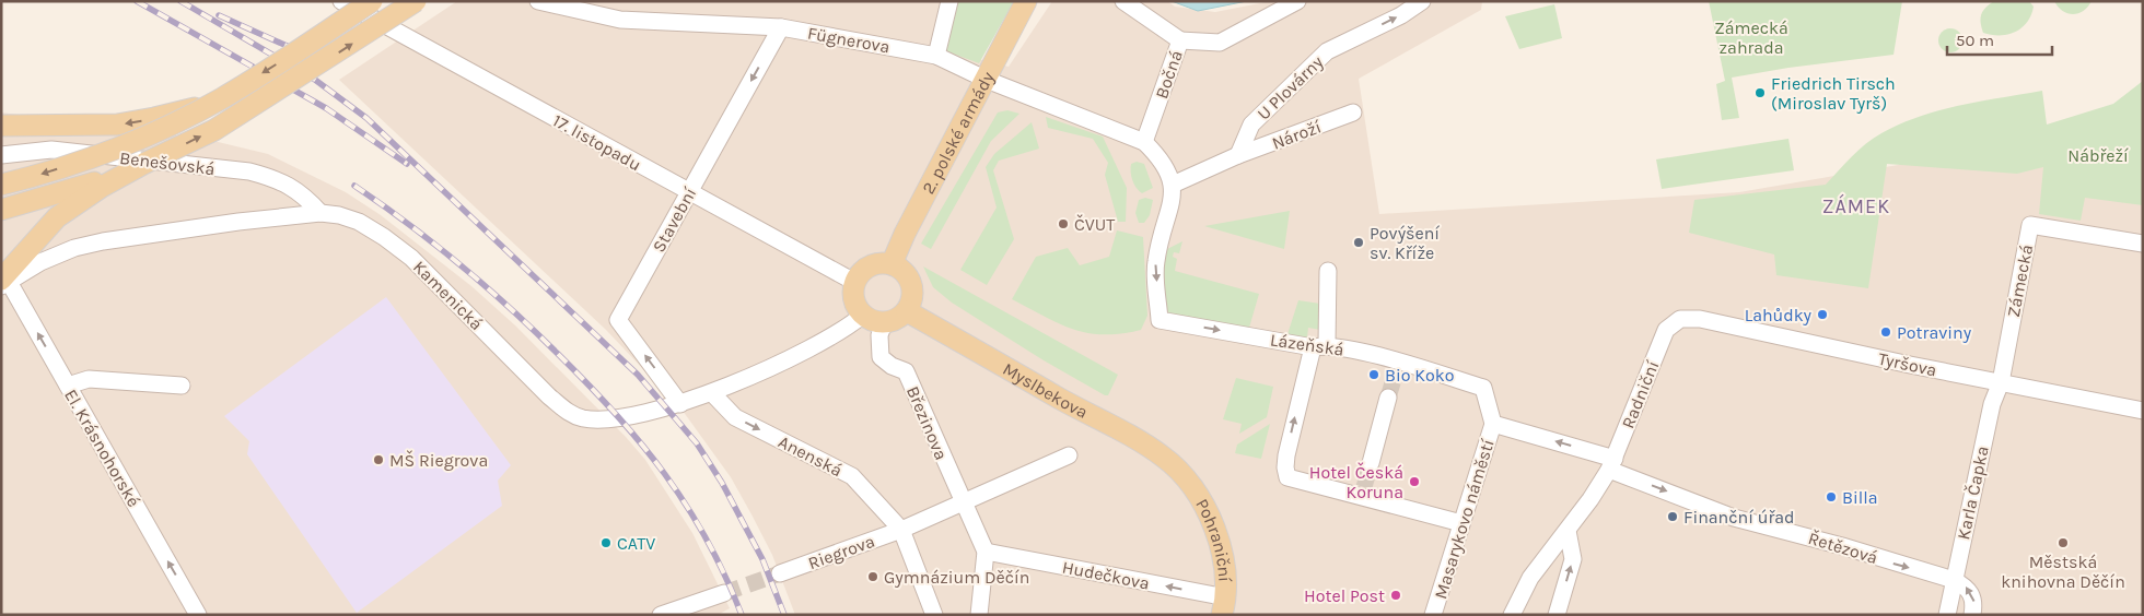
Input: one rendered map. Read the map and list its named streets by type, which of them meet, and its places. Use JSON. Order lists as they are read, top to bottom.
{
  "streets": {
    "main road": ["2. polské armády", "Myslbekova", "Pohraniční"],
    "street": [
      "Fügnerova",
      "Bočná",
      "U Plovárny",
      "Nároží",
      "17. listopadu",
      "Benešovská",
      "Stavební",
      "Zámecká",
      "Kamenická",
      "Lázeňská",
      "Tyršova",
      "Radniční",
      "Březinova",
      "El. Krásnohorské",
      "Anenská",
      "Karla Čapka",
      "Masarykovo náměstí",
      "Řetězová",
      "Riegrova",
      "Hudečkova"
    ]
  },
  "crossings": [
    ["Fügnerova", "Bočná"],
    ["Fügnerova", "2. polské armády"],
    ["Fügnerova", "Stavební"],
    ["U Plovárny", "Nároží"],
    ["2. polské armády", "17. listopadu"],
    ["2. polské armády", "Kamenická"],
    ["2. polské armády", "Myslbekova"],
    ["2. polské armády", "Březinova"],
    ["17. listopadu", "Stavební"],
    ["17. listopadu", "Kamenická"],
    ["17. listopadu", "Myslbekova"],
    ["17. listopadu", "Březinova"],
    ["Benešovská", "Kamenická"],
    ["Stavební", "Kamenická"],
    ["Zámecká", "Tyršova"],
    ["Zámecká", "Karla Čapka"],
    ["Kamenická", "Myslbekova"],
    ["Kamenická", "Březinova"],
    ["Kamenická", "El. Krásnohorské"],
    ["Kamenická", "Anenská"],
    ["Lázeňská", "Masarykovo náměstí"],
    ["Tyršova", "Radniční"],
    ["Tyršova", "Karla Čapka"],
    ["Myslbekova", "Březinova"],
    ["Myslbekova", "Pohraniční"],
    ["Radniční", "Masarykovo náměstí"],
    ["Radniční", "Řetězová"],
    ["Březinova", "Riegrova"],
    ["Anenská", "Riegrova"],
    ["Karla Čapka", "Řetězová"],
    ["Masarykovo náměstí", "Řetězová"],
    ["Pohraniční", "Hudečkova"]
  ],
  "one_way": [
    "El. Krásnohorské",
    "Anenská",
    "Řetězová",
    "Hudečkova"
  ],
  "districts": ["ZÁMEK"],
  "parks": ["Zámecká zahrada", "Nábřeží"],
  "places": [
    "Friedrich Tirsch (Miroslav Tyrš)",
    "ČVUT",
    "Povýšení sv. Kříže",
    "Lahůdky",
    "Potraviny",
    "Bio Koko",
    "MŠ Riegrova",
    "Hotel Česká Koruna",
    "Billa",
    "Finanční úřad",
    "CATV",
    "Městská knihovna Děčín",
    "Gymnázium Děčín",
    "Hotel Post"
  ],
  "scale_bar": "50 m"
}
